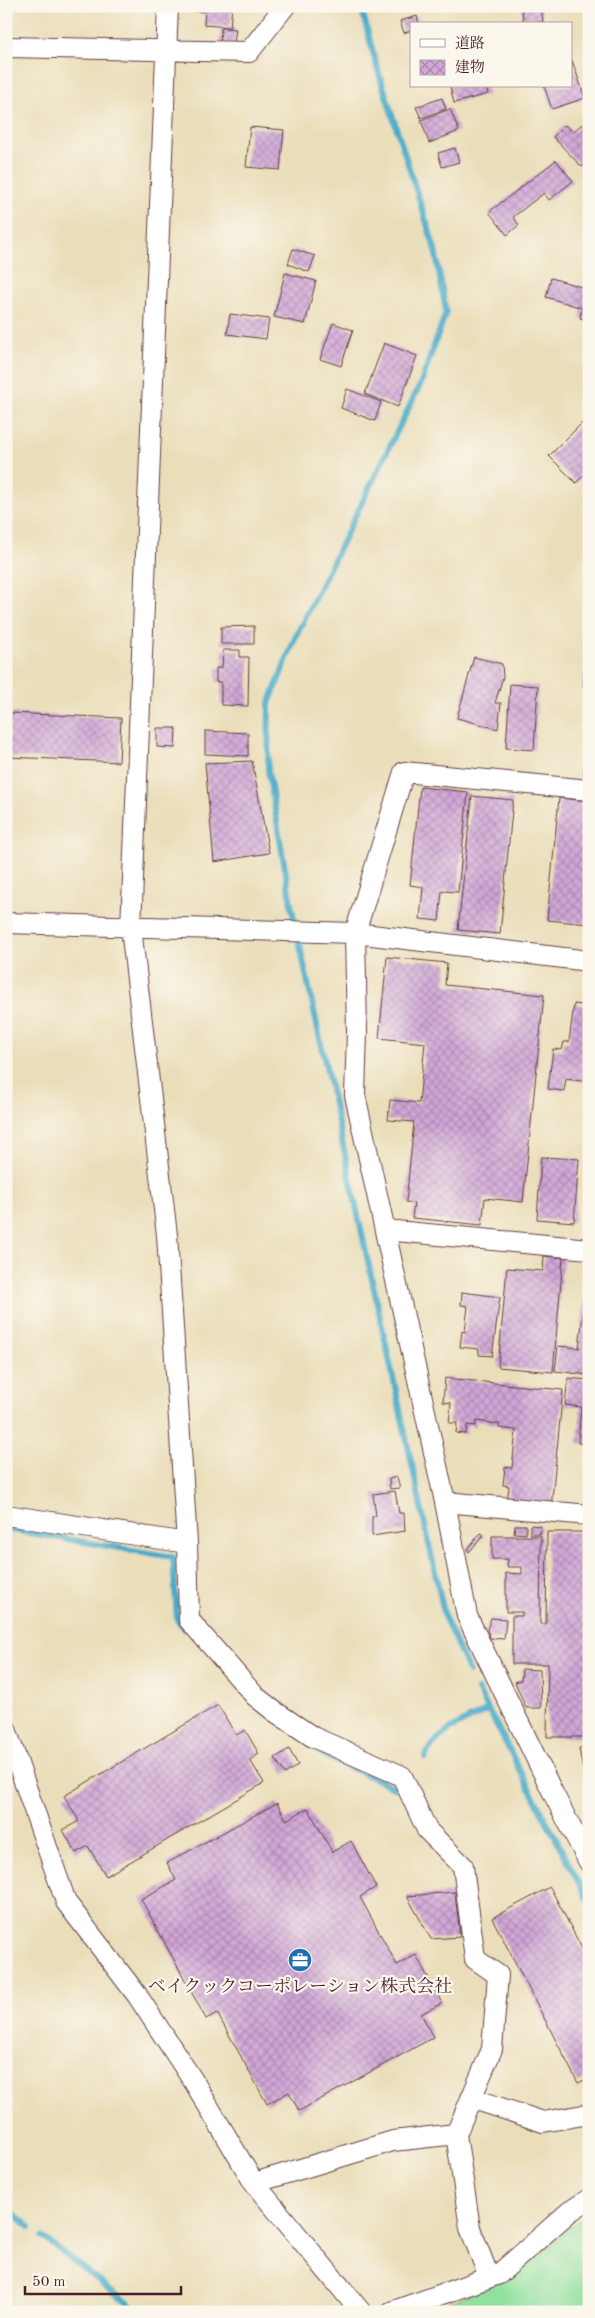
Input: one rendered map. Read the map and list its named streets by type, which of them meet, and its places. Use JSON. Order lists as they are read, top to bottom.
{
  "places": {
    "office": ["ベイクックコーポレーション株式会社"]
  },
  "legend": ["道路", "建物"],
  "scale_bar": "50 m"
}
